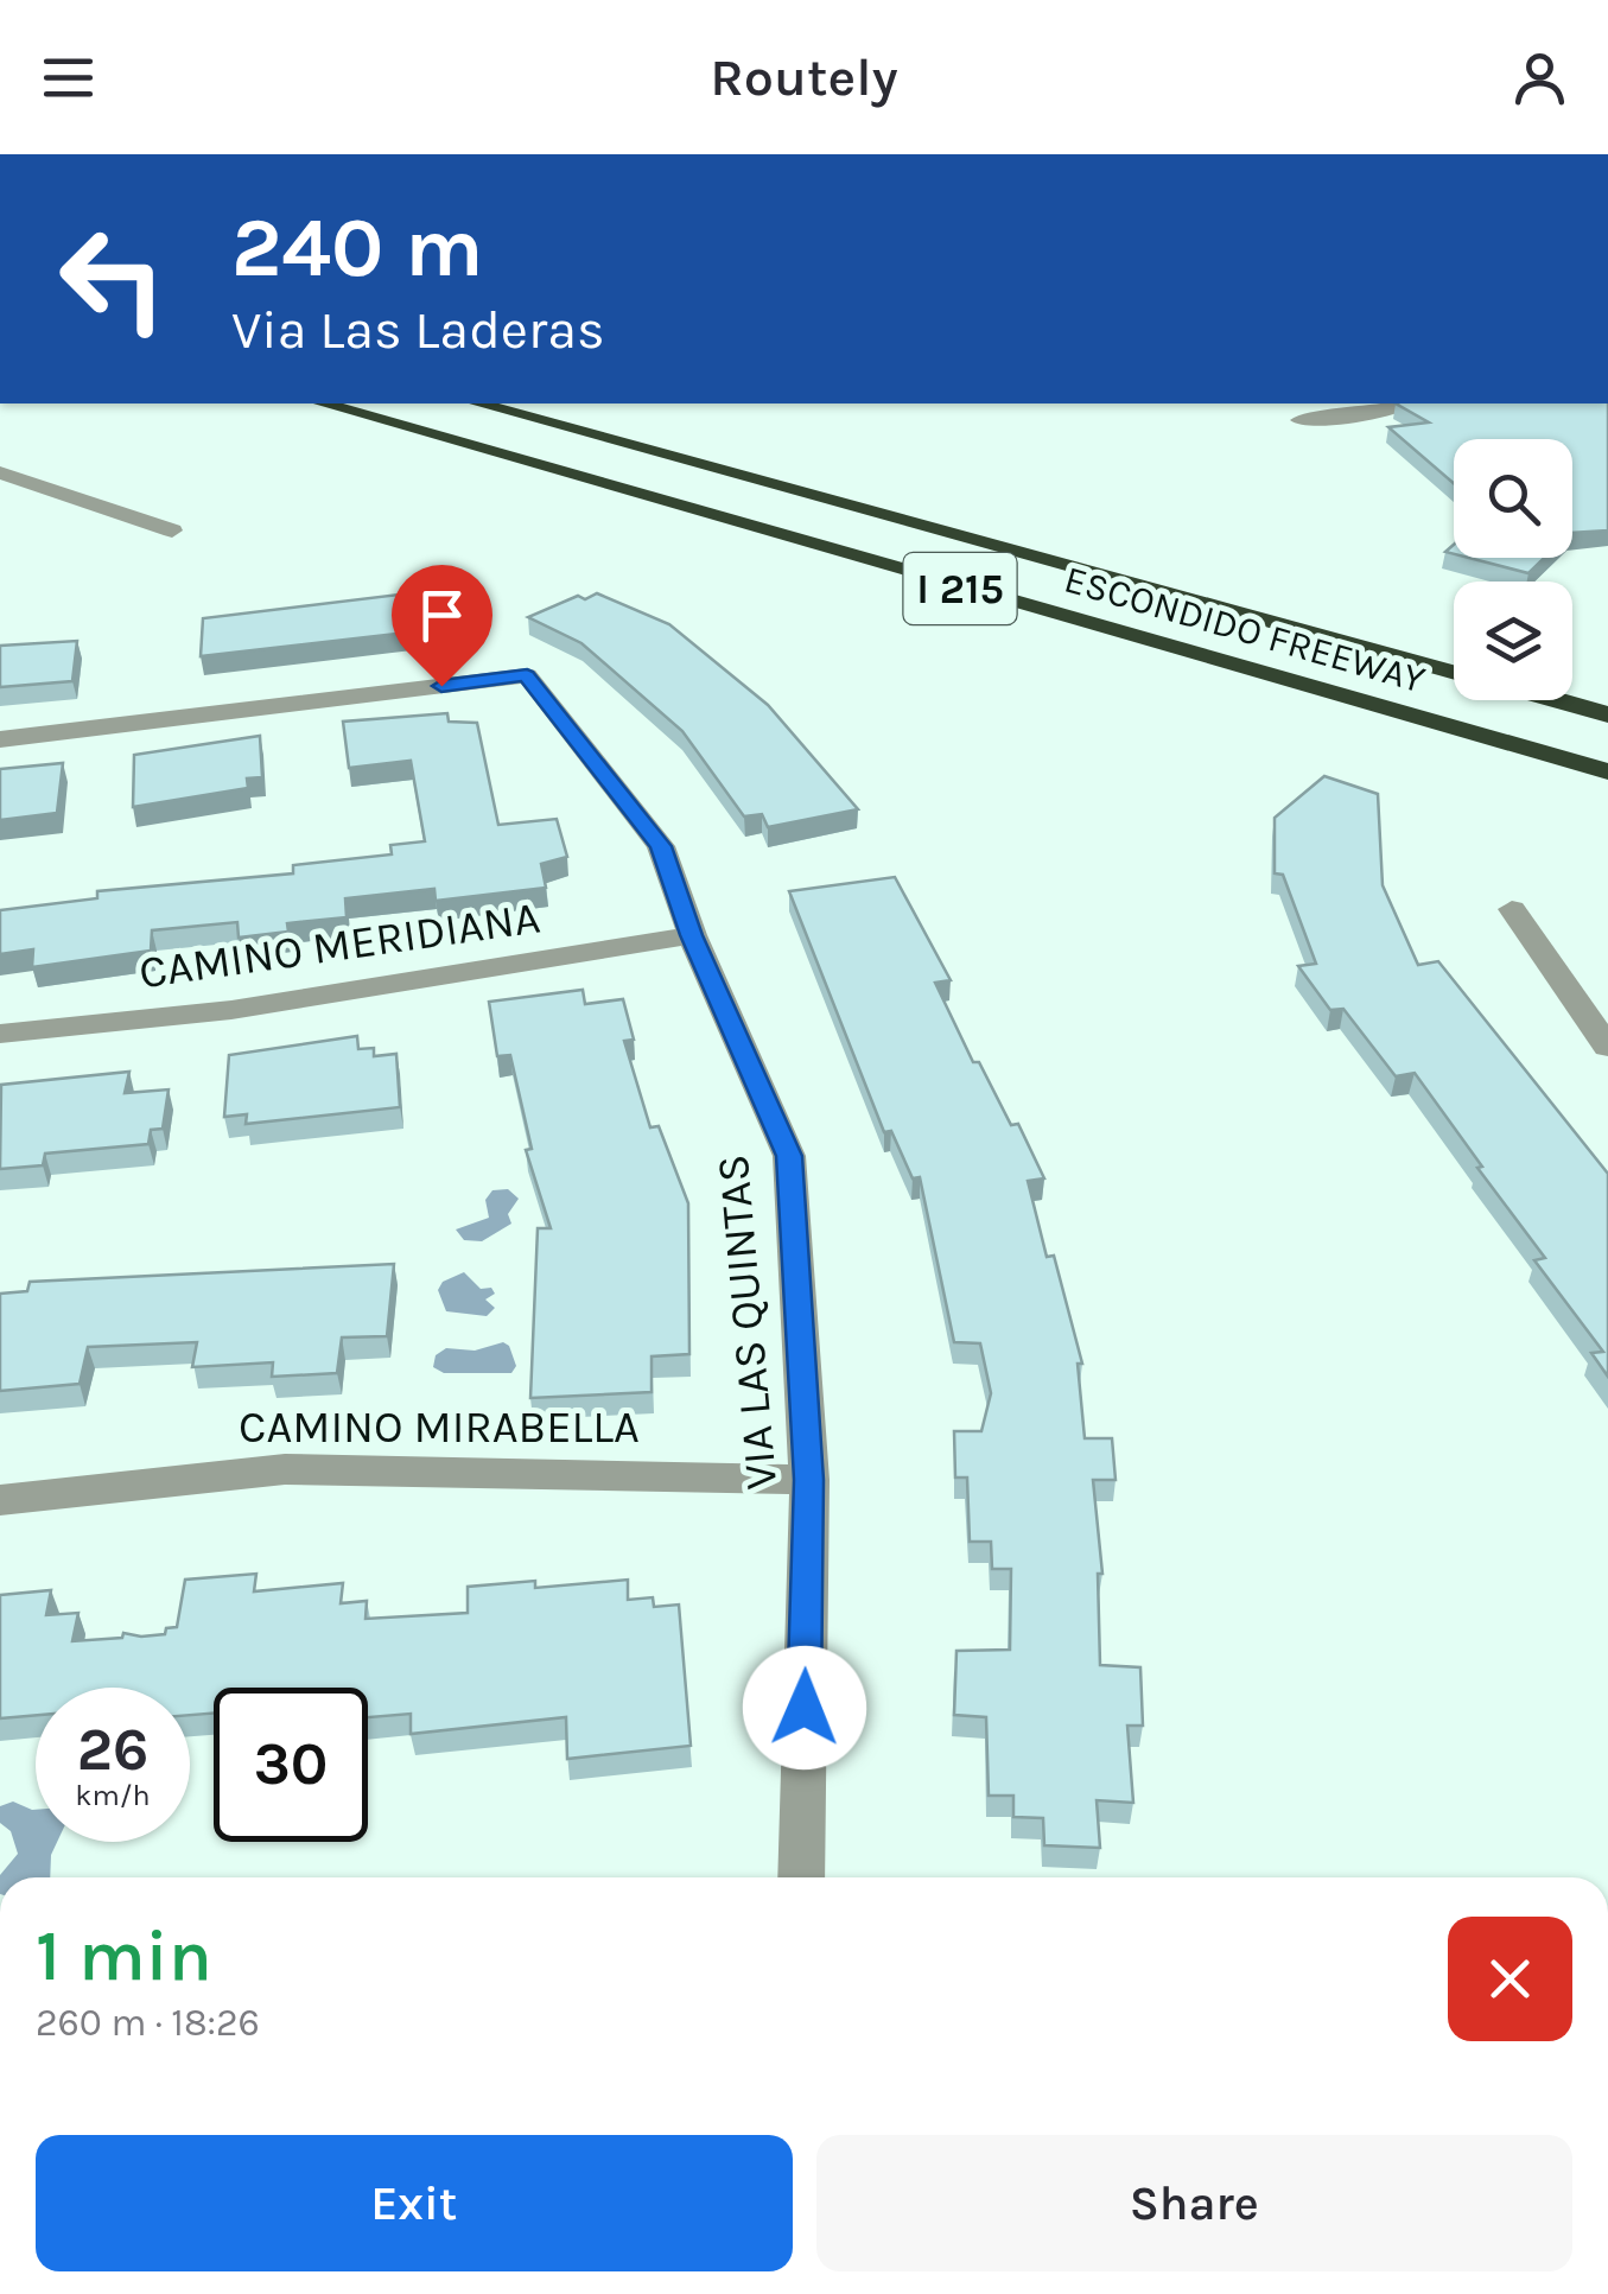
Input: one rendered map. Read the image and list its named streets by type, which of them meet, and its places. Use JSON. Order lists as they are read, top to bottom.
{
  "streets": {
    "highway": ["I 215", "ESCONDIDO FREEWAY"],
    "street": ["CAMINO MERIDIANA", "VIA LAS QUINTAS", "CAMINO MIRABELLA"]
  },
  "crossings": [
    ["CAMINO MERIDIANA", "VIA LAS QUINTAS"],
    ["VIA LAS QUINTAS", "CAMINO MIRABELLA"]
  ],
  "page": {
    "header": "Routely",
    "turn": ["240 m", "Via Las Laderas"],
    "speed": "26 km/h",
    "limit": "30",
    "heading": ["1 min", "260 m · 18:26"],
    "buttons": ["Exit", "Share"]
  }
}
